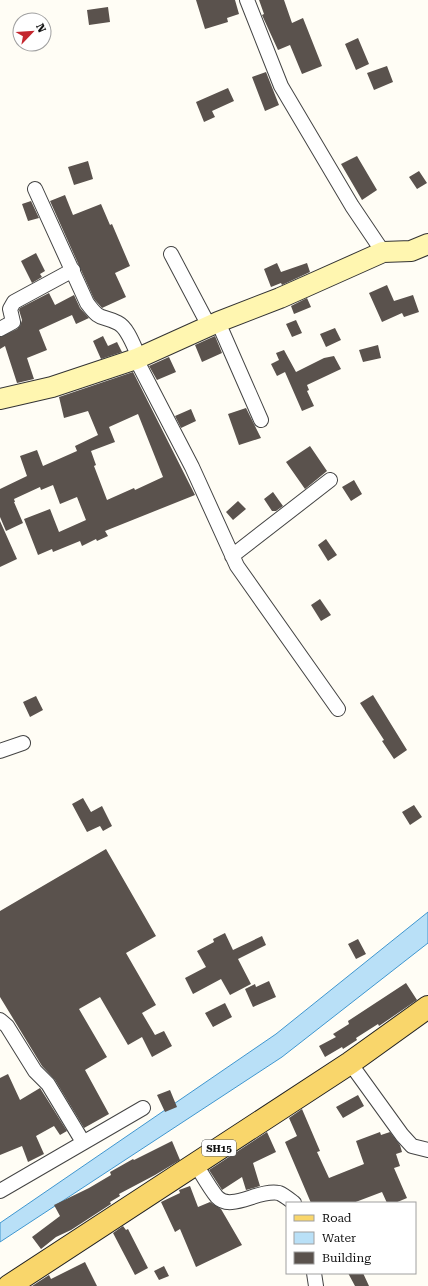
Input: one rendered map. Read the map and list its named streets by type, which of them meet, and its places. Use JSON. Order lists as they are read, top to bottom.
{
  "streets": {
    "main road": ["SH15"]
  },
  "legend": ["Road", "Water", "Building"],
  "north": "top right"
}
